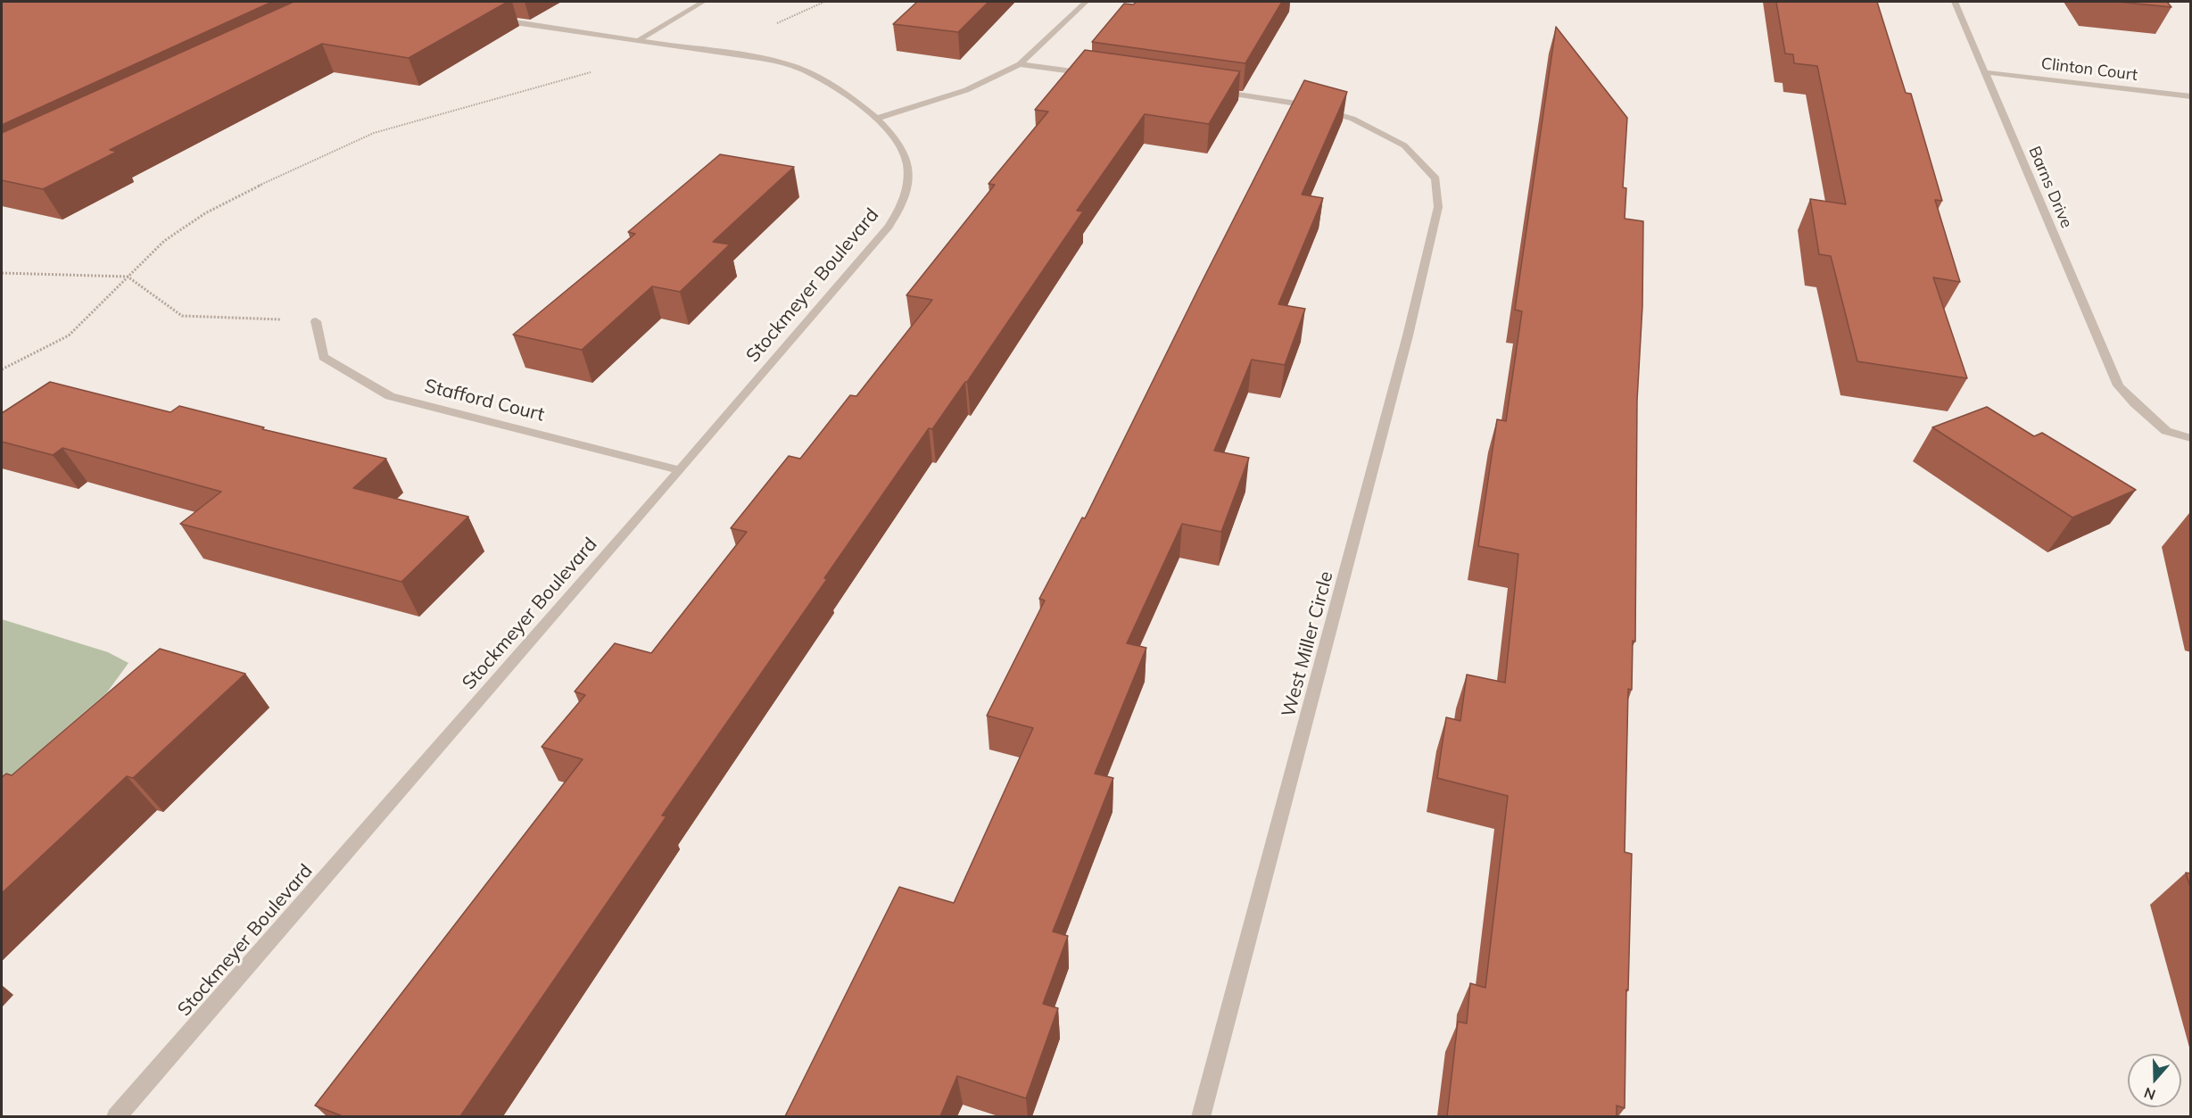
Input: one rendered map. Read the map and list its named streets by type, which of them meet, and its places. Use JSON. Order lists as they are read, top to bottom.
{
  "streets": {
    "street": [
      "Clinton Court",
      "Barns Drive",
      "Stockmeyer Boulevard",
      "Stafford Court",
      "West Miller Circle"
    ]
  },
  "crossings": [
    ["Clinton Court", "Barns Drive"],
    ["Stockmeyer Boulevard", "Stafford Court"]
  ],
  "north": "bottom"
}
